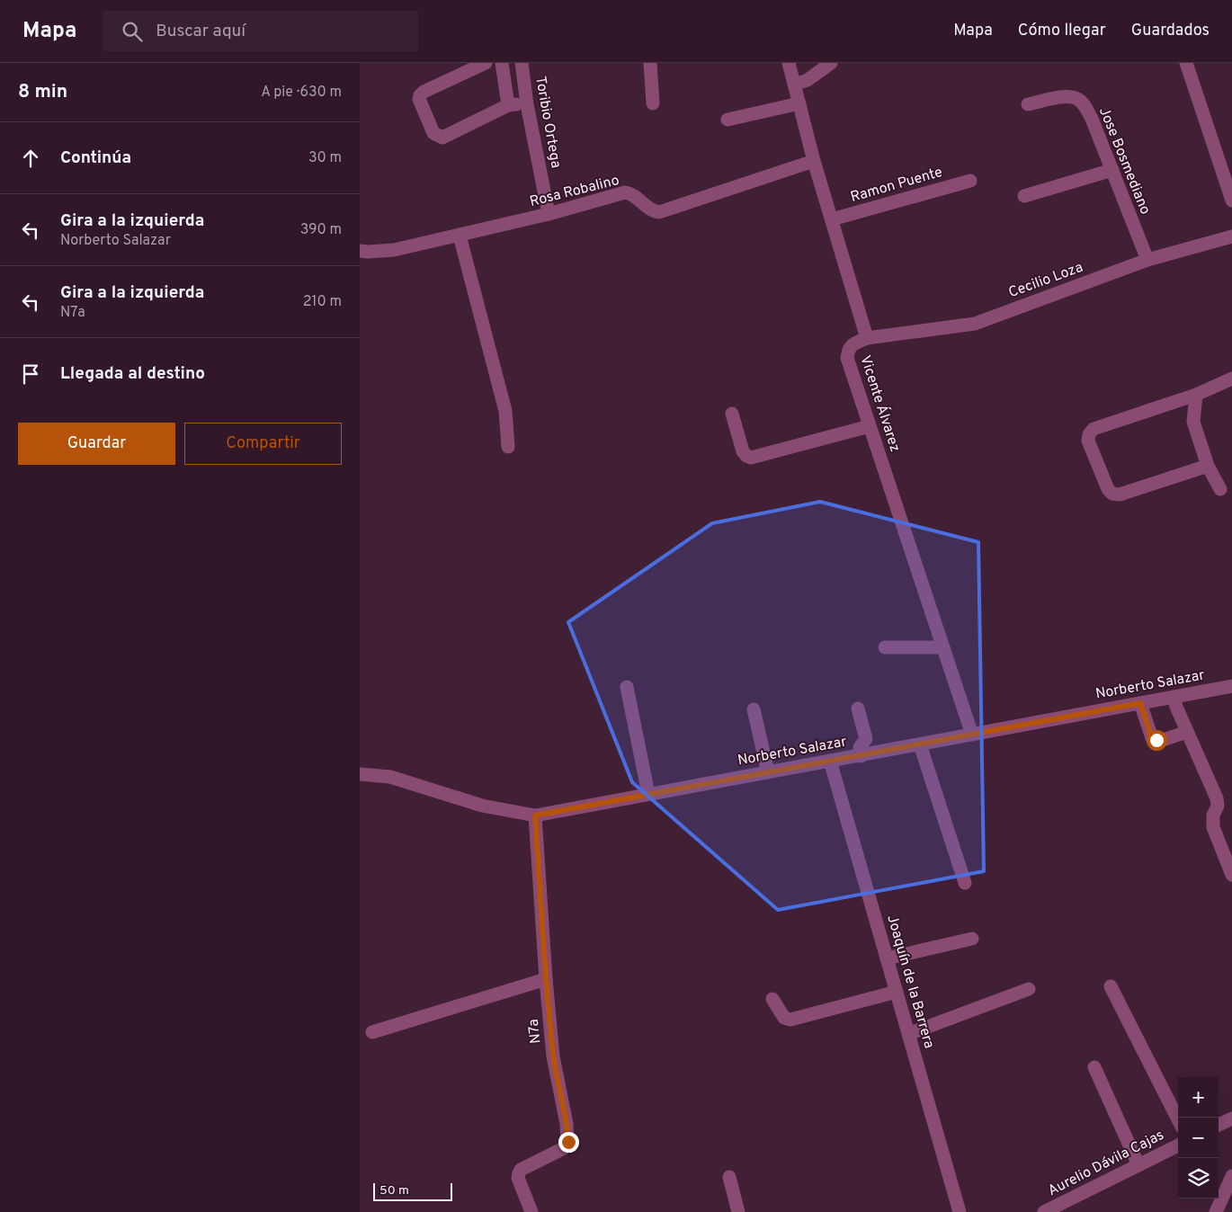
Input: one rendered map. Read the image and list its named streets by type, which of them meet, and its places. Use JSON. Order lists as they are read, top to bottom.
{
  "streets": {
    "street": [
      "Toribio Ortega",
      "Jose Bosmediano",
      "Ramon Puente",
      "Rosa Robalino",
      "Cecilio Loza",
      "Vicente Álvarez",
      "Norberto Salazar",
      "Joaquín de la Barrera",
      "N7a",
      "Aurelio Dávila Cajas"
    ]
  },
  "crossings": [
    ["Toribio Ortega", "Rosa Robalino"],
    ["Jose Bosmediano", "Cecilio Loza"],
    ["Ramon Puente", "Vicente Álvarez"],
    ["Rosa Robalino", "Vicente Álvarez"],
    ["Cecilio Loza", "Vicente Álvarez"],
    ["Vicente Álvarez", "Norberto Salazar"],
    ["Norberto Salazar", "Joaquín de la Barrera"],
    ["Norberto Salazar", "N7a"]
  ],
  "scale_bar": "50 m",
  "page": {
    "header": "Mapa",
    "search": "Buscar aquí",
    "nav": ["Mapa", "Cómo llegar", "Guardados"],
    "heading": ["8 min", "A pie · 630 m"],
    "list": [
      ["Continúa", "30 m"],
      ["Gira a la izquierda", "Norberto Salazar", "390 m"],
      ["Gira a la izquierda", "N7a", "210 m"],
      "Llegada al destino"
    ],
    "buttons": ["Guardar", "Compartir"],
    "map_buttons": ["+", "−"],
    "scale": "50 m"
  }
}
